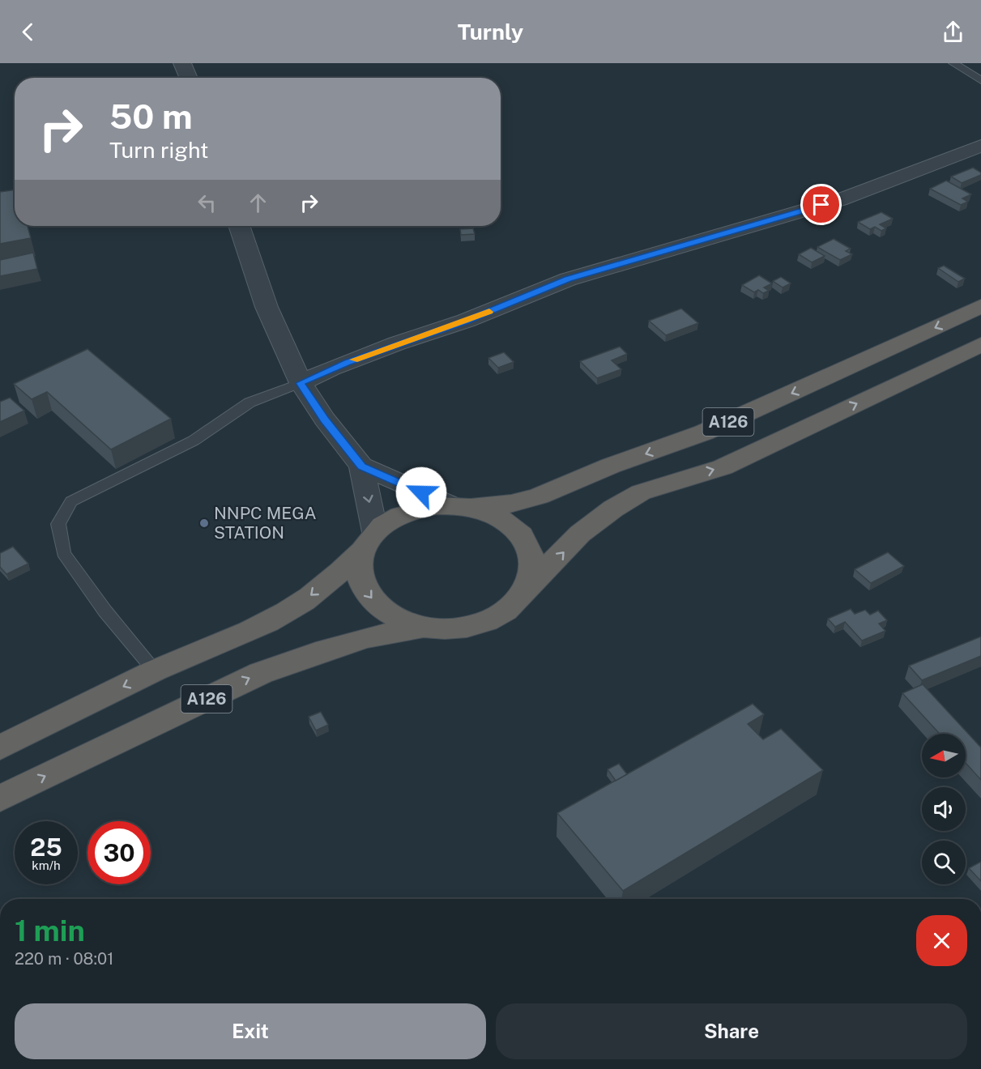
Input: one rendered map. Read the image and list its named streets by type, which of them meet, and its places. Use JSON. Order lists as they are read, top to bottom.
{
  "streets": {
    "highway": ["A126"]
  },
  "places": ["NNPC MEGA STATION"],
  "north": "left",
  "page": {
    "header": "Turnly",
    "turn": ["50 m", "Turn right"],
    "speed": "25 km/h",
    "limit": "30",
    "heading": ["1 min", "220 m · 08:01"],
    "buttons": ["Exit", "Share"]
  }
}
